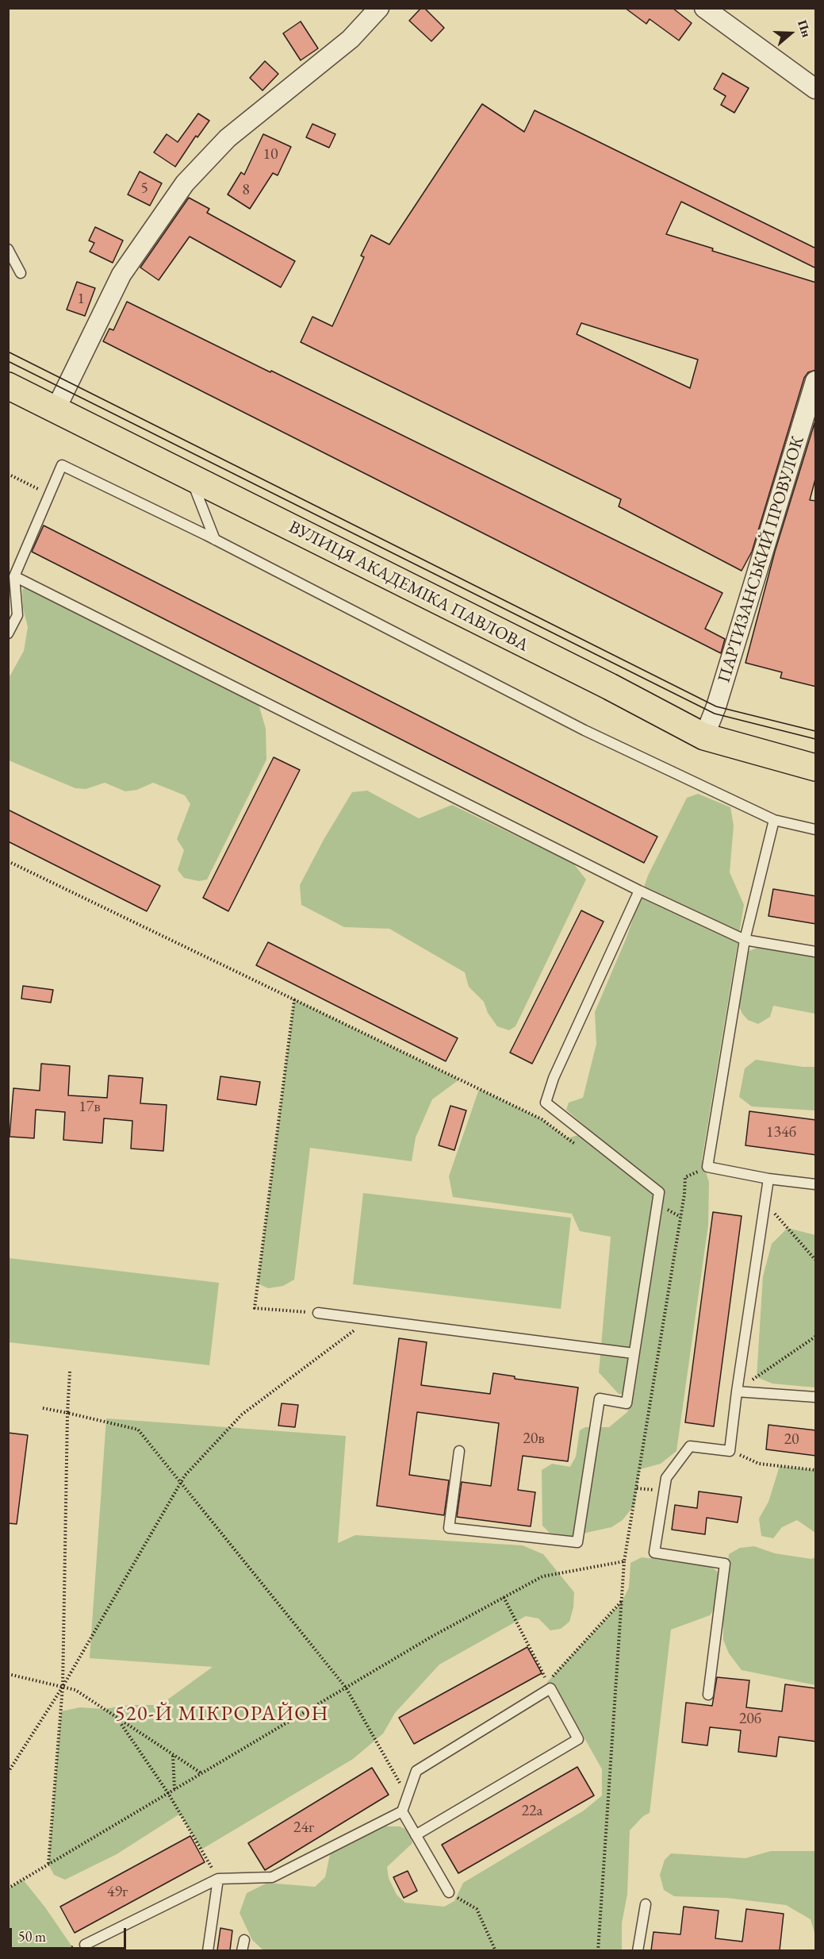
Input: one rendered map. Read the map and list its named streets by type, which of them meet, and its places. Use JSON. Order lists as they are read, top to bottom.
{
  "streets": {
    "main road": ["ВУЛИЦЯ АКАДЕМІКА ПАВЛОВА"],
    "street": ["ПАРТИЗАНСЬКИЙ ПРОВУЛОК"]
  },
  "crossings": [
    ["ПАРТИЗАНСЬКИЙ ПРОВУЛОК", "ВУЛИЦЯ АКАДЕМІКА ПАВЛОВА"]
  ],
  "districts": ["520-Й МІКРОРАЙОН"],
  "house_numbers": [
    "10",
    "5",
    "8",
    "1",
    "17в",
    "134б",
    "20в",
    "20",
    "20б",
    "22а",
    "24г",
    "49г"
  ],
  "scale_bar": "50 m",
  "north": "right"
}
